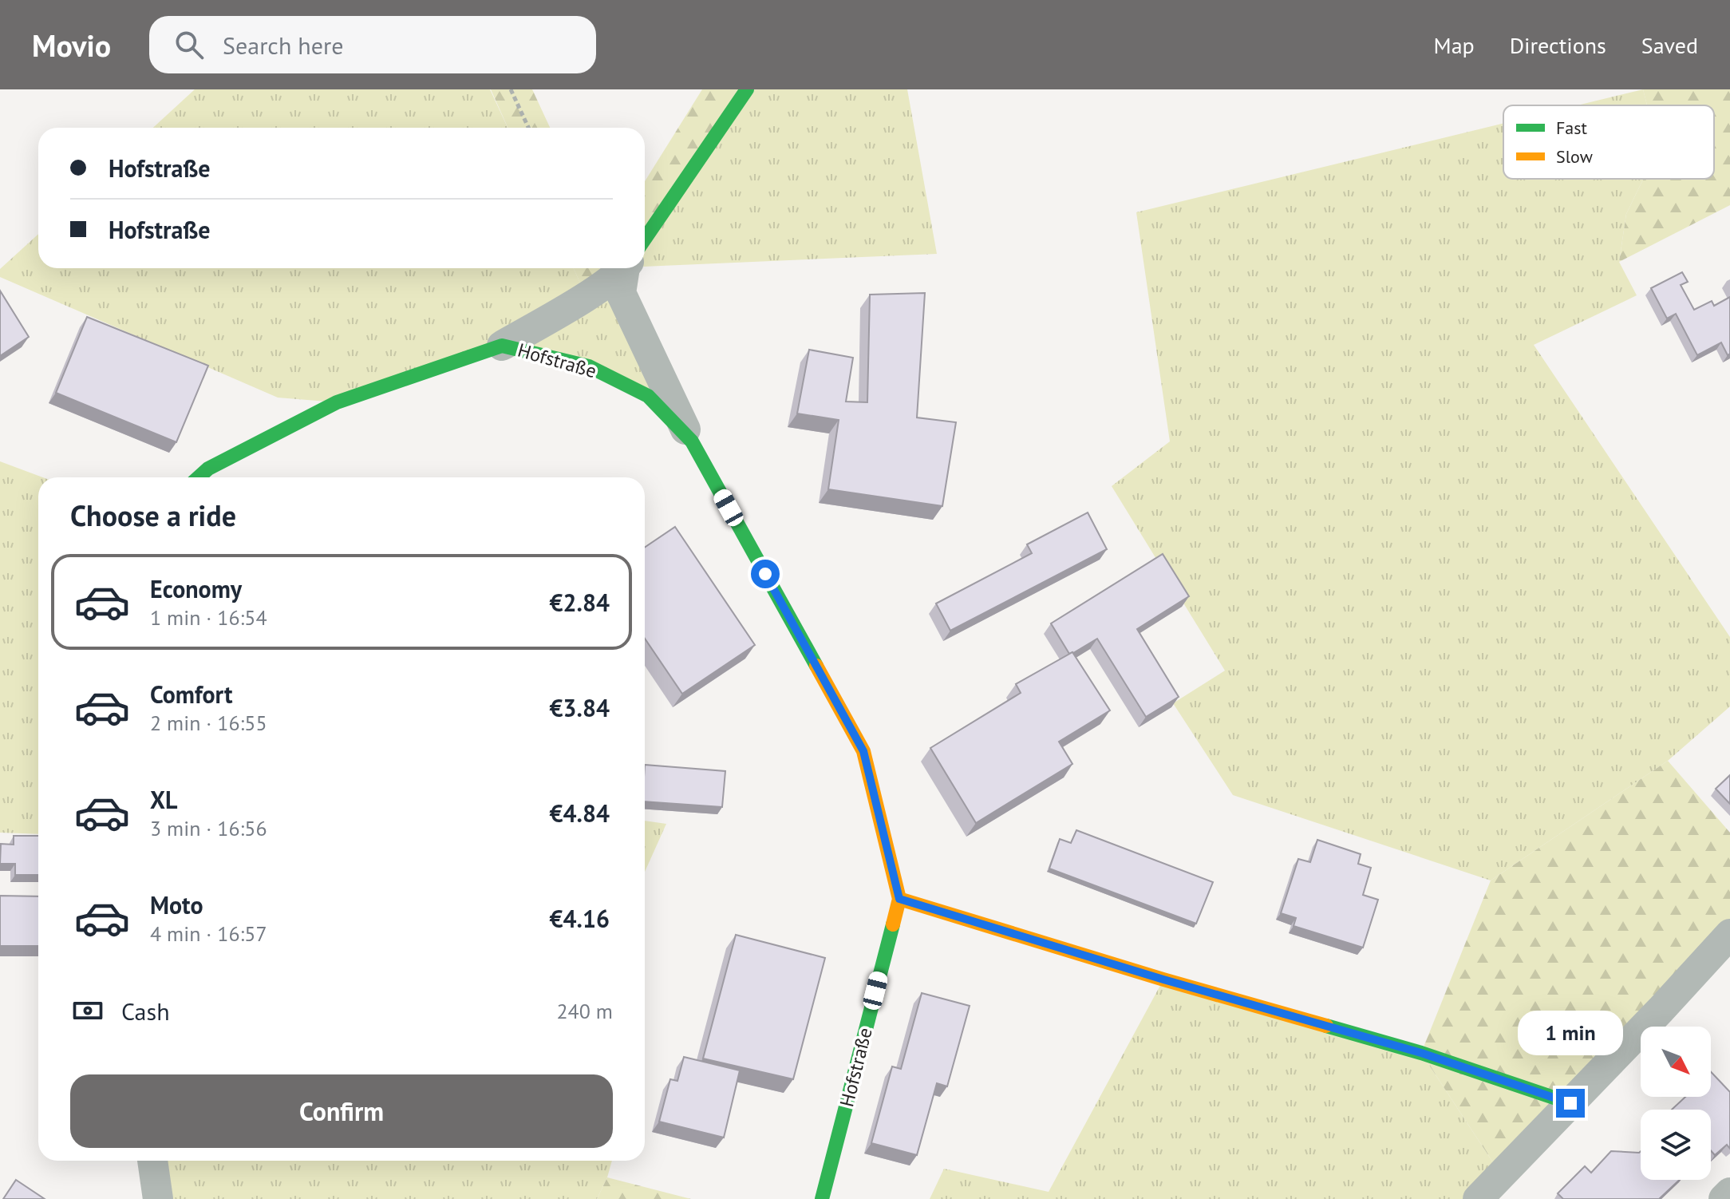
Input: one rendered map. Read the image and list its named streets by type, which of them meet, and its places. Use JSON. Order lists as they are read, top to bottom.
{
  "streets": {
    "street": ["Hofstraße"]
  },
  "legend": ["Fast", "Slow"],
  "north": "bottom right",
  "page": {
    "header": "Movio",
    "search": "Search here",
    "nav": ["Map", "Directions", "Saved"],
    "banner": ["Hofstraße", "Hofstraße"],
    "heading": "Choose a ride",
    "list": [
      {
        "name": "Economy",
        "note": "1 min · 16:54",
        "value": "€2.84"
      },
      {
        "name": "Comfort",
        "note": "2 min · 16:55",
        "value": "€3.84"
      },
      {
        "name": "XL",
        "note": "3 min · 16:56",
        "value": "€4.84"
      },
      {
        "name": "Moto",
        "note": "4 min · 16:57",
        "value": "€4.16"
      }
    ],
    "pay": ["Cash", "240 m"],
    "bubble": "1 min",
    "buttons": "Confirm"
  }
}
